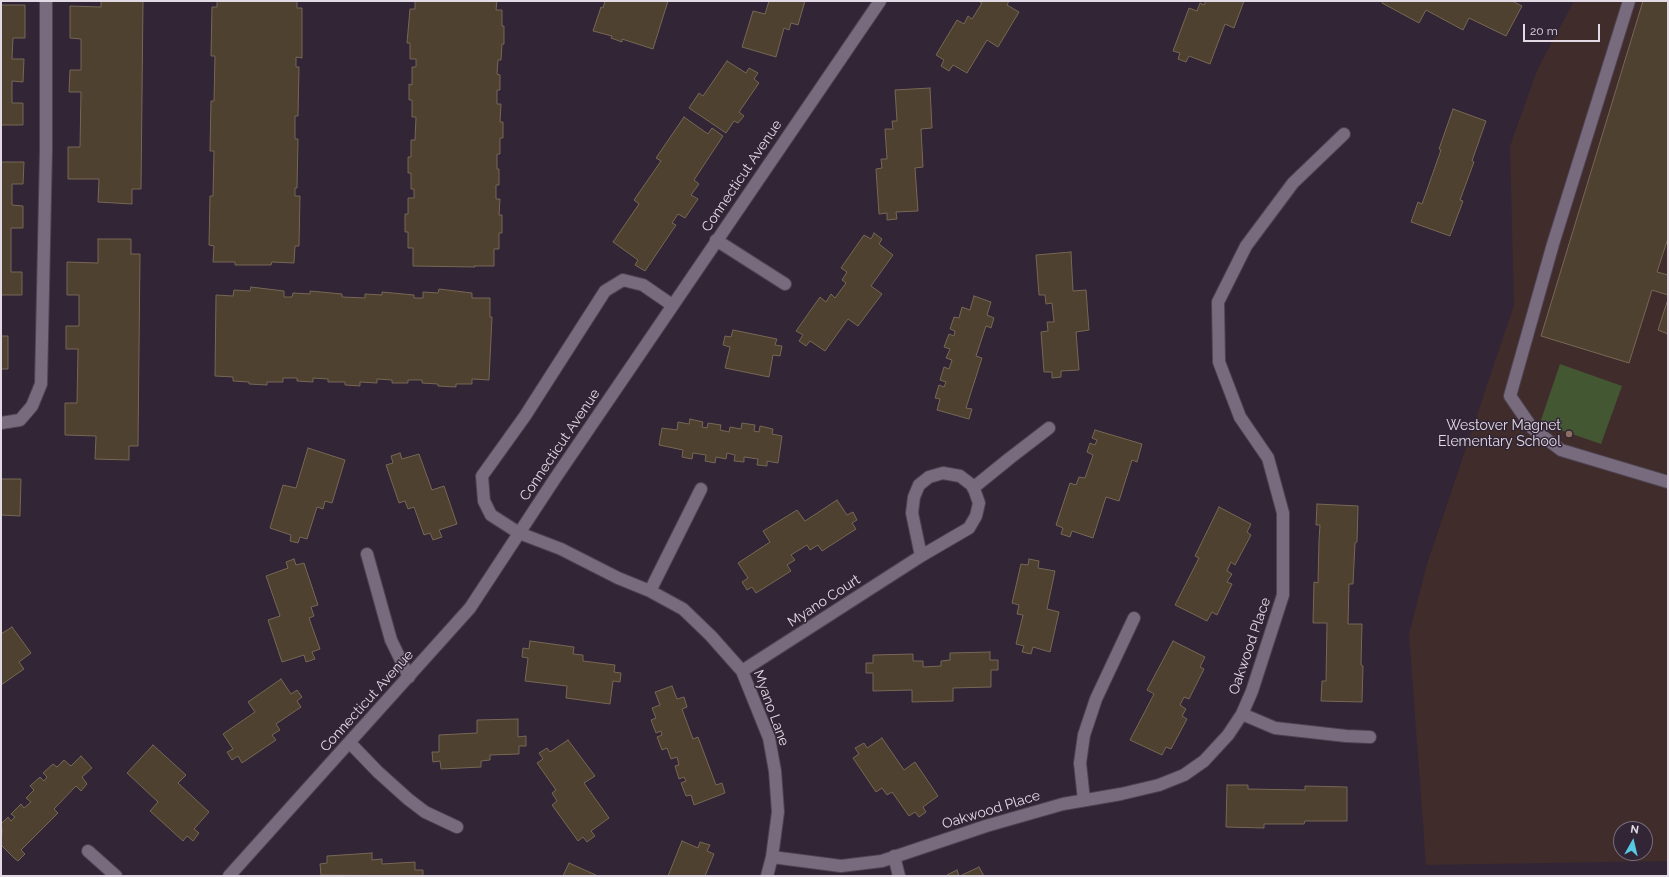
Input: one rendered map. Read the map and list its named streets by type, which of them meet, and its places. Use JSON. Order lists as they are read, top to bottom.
{
  "streets": {
    "street": [
      "Connecticut Avenue",
      "Myano Court",
      "Oakwood Place",
      "Myano Lane"
    ]
  },
  "crossings": [
    ["Connecticut Avenue", "Myano Lane"],
    ["Myano Court", "Myano Lane"],
    ["Oakwood Place", "Myano Lane"]
  ],
  "places": ["Westover Magnet Elementary School"],
  "scale_bar": "20 m",
  "north": "top"
}
